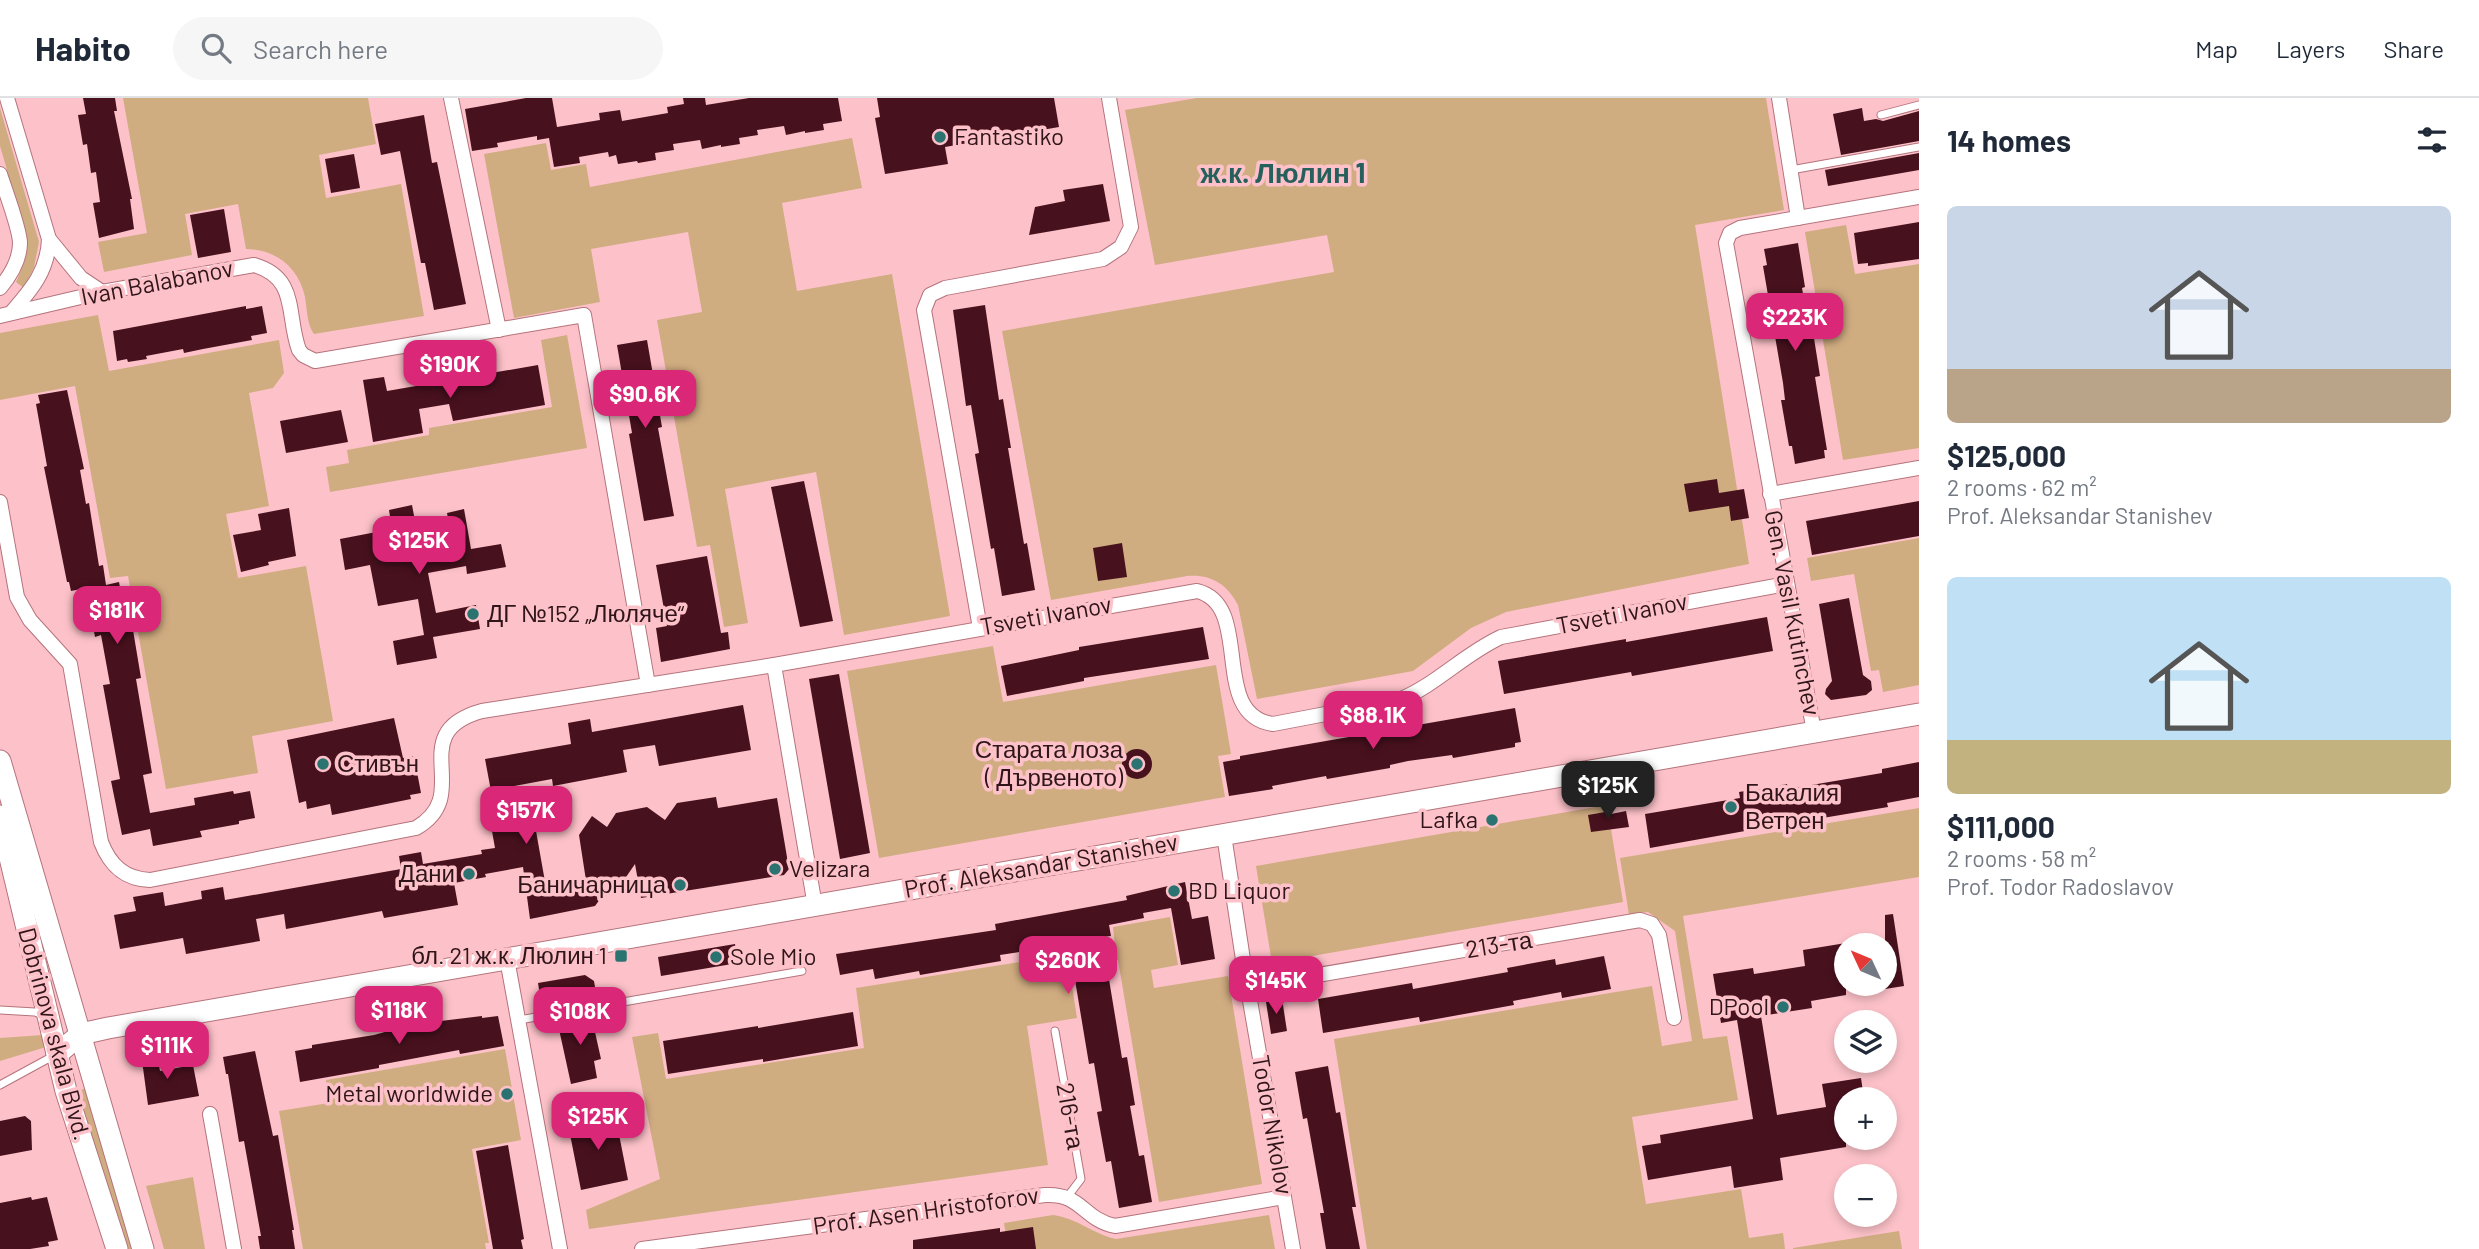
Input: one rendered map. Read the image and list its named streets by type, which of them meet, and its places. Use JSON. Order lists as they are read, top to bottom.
{
  "streets": {
    "street": [
      "Ivan Balabanov",
      "Gen. Vasil Kutinchev",
      "Tsveti Ivanov",
      "Prof. Aleksandar Stanishev",
      "213-та",
      "Dobrinova skala Blvd.",
      "Todor Nikolov",
      "Prof. Asen Hristoforov"
    ],
    "lane": ["216-та"]
  },
  "crossings": [
    ["Ivan Balabanov", "Tsveti Ivanov"],
    ["Gen. Vasil Kutinchev", "Tsveti Ivanov"],
    ["Gen. Vasil Kutinchev", "Prof. Aleksandar Stanishev"],
    ["Prof. Aleksandar Stanishev", "Dobrinova skala Blvd."],
    ["Prof. Aleksandar Stanishev", "Todor Nikolov"],
    ["213-та", "Todor Nikolov"],
    ["216-та", "Prof. Asen Hristoforov"],
    ["Todor Nikolov", "Prof. Asen Hristoforov"]
  ],
  "districts": ["ж.к. Люлин 1"],
  "places": {
    "other": [
      "Fantastiko",
      "ДГ №152 „Люляче“",
      "Стивън",
      "Старата лоза ( Дървеното)",
      "Бакалия Ветрен",
      "Lafka",
      "Velizara",
      "Дани",
      "Баничарница",
      "BD Liquor",
      "Sole Mio",
      "DPool",
      "Metal worldwide"
    ],
    "transit": ["бл. 21 ж.к. Люлин 1"]
  },
  "north": "top left",
  "page": {
    "header": "Habito",
    "search": "Search here",
    "nav": ["Map", "Layers", "Share"],
    "heading": "14 homes",
    "list": [
      {
        "name": "$125,000",
        "note": "2 rooms · 62 m² · Prof. Aleksandar Stanishev"
      },
      {
        "name": "$111,000",
        "note": "2 rooms · 58 m² · Prof. Todor Radoslavov"
      }
    ],
    "price": [
      "$223K",
      "$190K",
      "$90.6K",
      "$125K",
      "$181K",
      "$88.1K",
      "$125K",
      "$157K",
      "$260K",
      "$145K",
      "$118K",
      "$108K",
      "$111K",
      "$125K"
    ],
    "map_buttons": ["+", "−"]
  }
}
